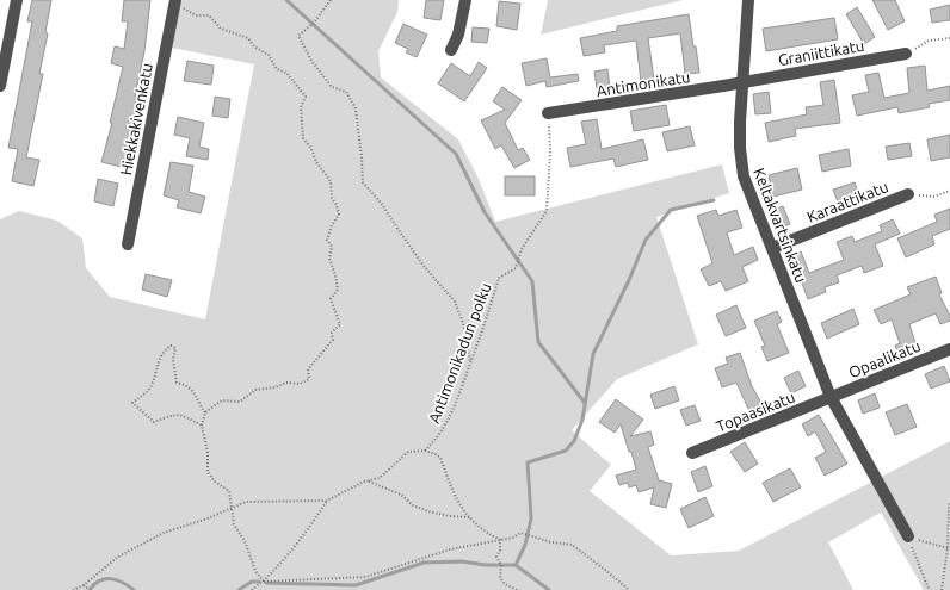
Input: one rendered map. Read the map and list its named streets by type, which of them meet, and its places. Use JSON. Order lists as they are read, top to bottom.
{
  "streets": {
    "street": [
      "Graniittikatu",
      "Antimonikatu",
      "Hiekkakivenkatu",
      "Karaattikatu",
      "Keltakvartsinkatu",
      "Opaalikatu",
      "Topaasikatu"
    ],
    "path": ["Antimonikadun polku"]
  },
  "crossings": [
    ["Graniittikatu", "Antimonikatu"],
    ["Graniittikatu", "Keltakvartsinkatu"],
    ["Antimonikatu", "Keltakvartsinkatu"],
    ["Antimonikatu", "Antimonikadun polku"],
    ["Karaattikatu", "Keltakvartsinkatu"],
    ["Keltakvartsinkatu", "Opaalikatu"],
    ["Keltakvartsinkatu", "Topaasikatu"],
    ["Opaalikatu", "Topaasikatu"]
  ]
}
